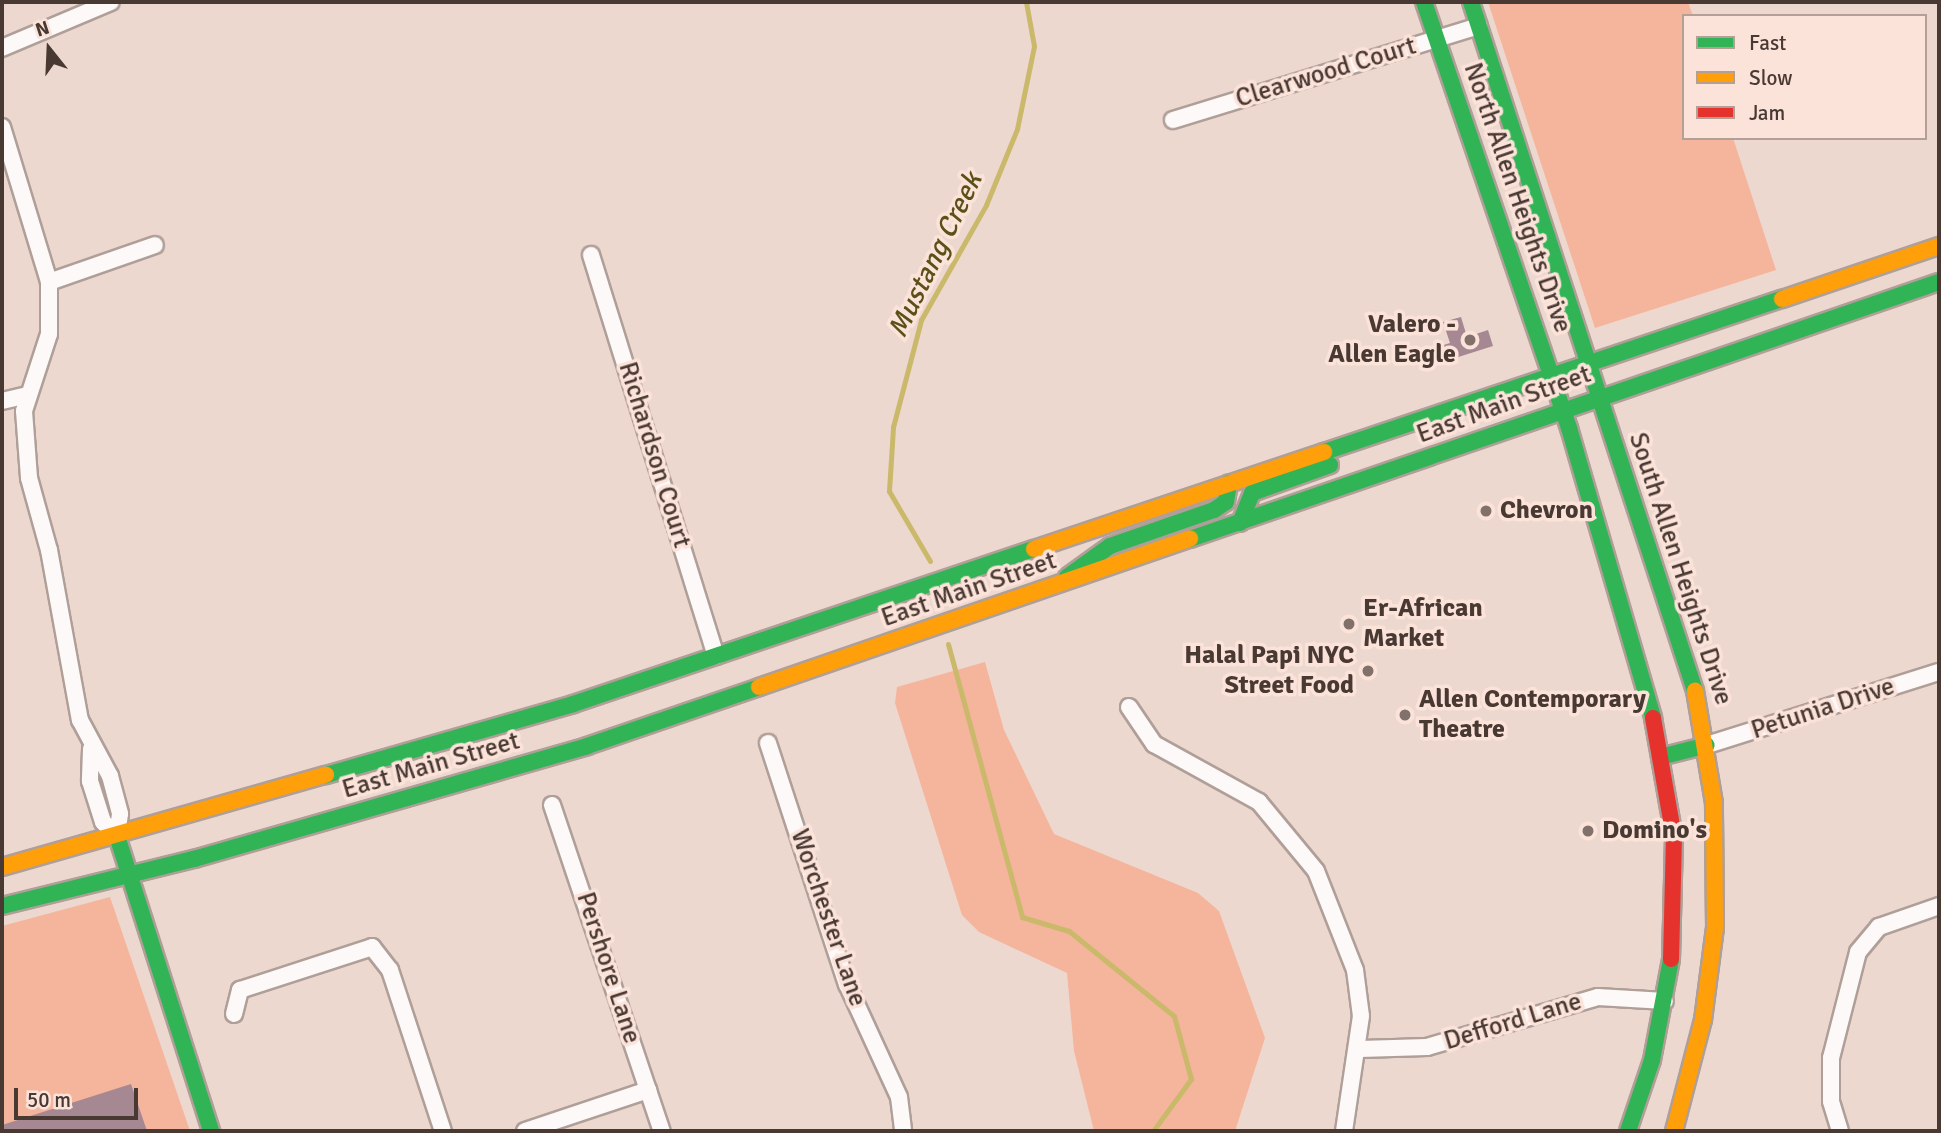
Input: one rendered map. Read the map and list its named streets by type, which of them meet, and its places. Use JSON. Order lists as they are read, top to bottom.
{
  "streets": {
    "main road": ["North Allen Heights Drive", "East Main Street", "South Allen Heights Drive"],
    "street": [
      "Clearwood Court",
      "Richardson Court",
      "Petunia Drive",
      "Worchester Lane",
      "Pershore Lane",
      "Defford Lane"
    ]
  },
  "crossings": [
    ["Clearwood Court", "North Allen Heights Drive"],
    ["North Allen Heights Drive", "East Main Street"],
    ["North Allen Heights Drive", "South Allen Heights Drive"],
    ["East Main Street", "Richardson Court"],
    ["East Main Street", "South Allen Heights Drive"],
    ["South Allen Heights Drive", "Petunia Drive"]
  ],
  "water": ["Mustang Creek"],
  "places": [
    "Valero - Allen Eagle",
    "Chevron",
    "Er-African Market",
    "Halal Papi NYC Street Food",
    "Allen Contemporary Theatre",
    "Domino's"
  ],
  "legend": ["Fast", "Slow", "Jam"],
  "scale_bar": "50 m",
  "north": "top"
}
